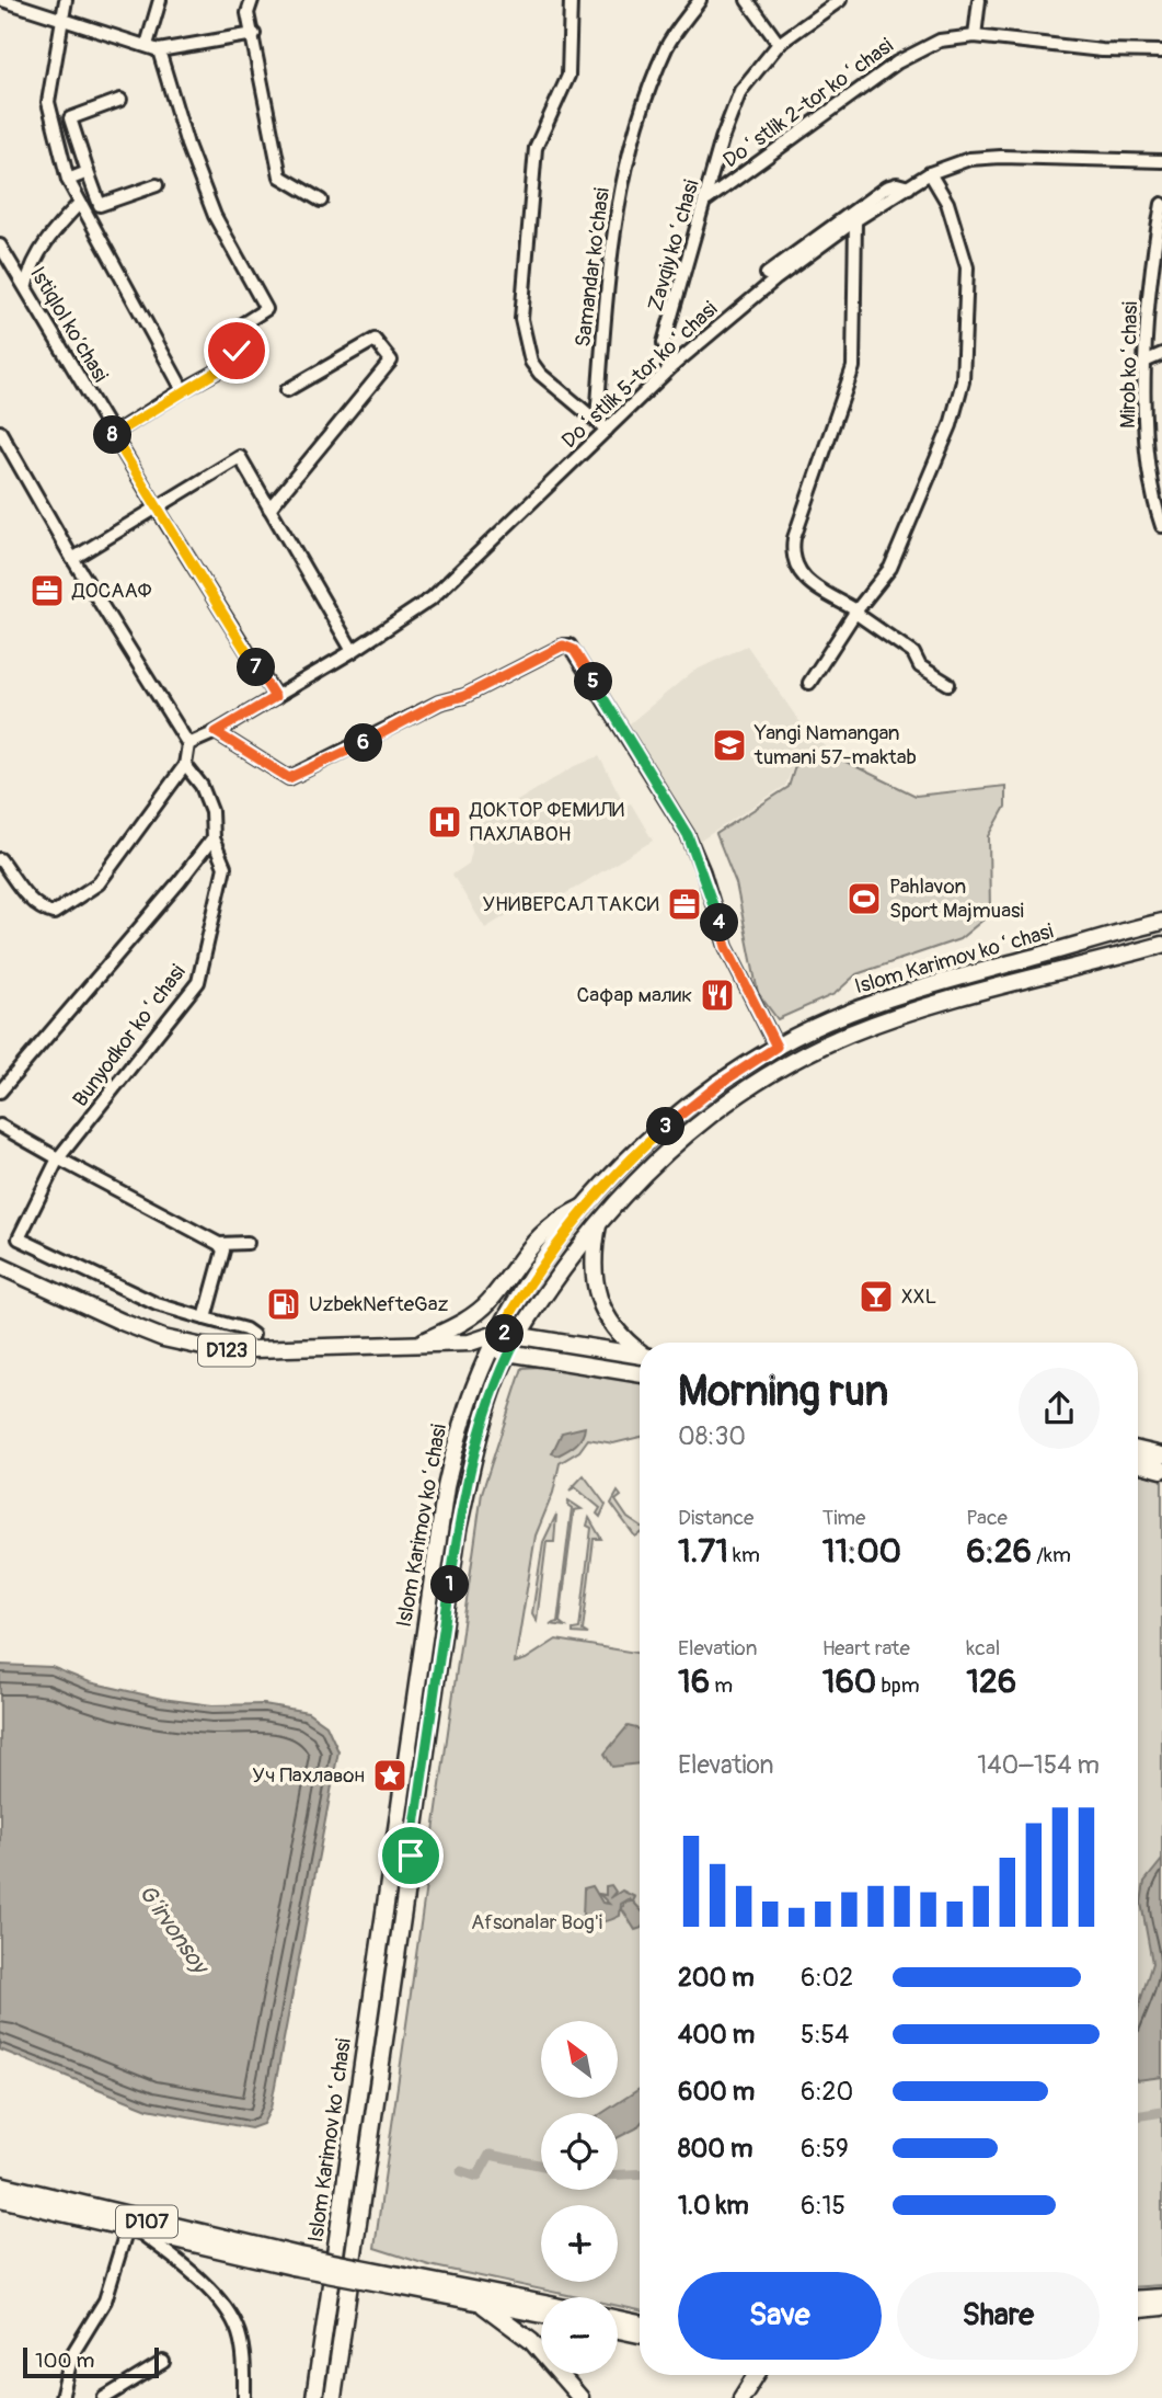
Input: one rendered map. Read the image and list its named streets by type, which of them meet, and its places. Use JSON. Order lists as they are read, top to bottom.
{
  "streets": {
    "main road": ["Islom Karimov koʻchasi", "D123", "D107"],
    "street": [
      "Doʻstlik 2-tor koʻchasi",
      "Zavqiy koʻchasi",
      "Samandar ko‘chasi",
      "Istiqlol ko‘chasi",
      "Mirob koʻchasi",
      "Doʻstlik 5-tor koʻchasi",
      "Bunyodkor koʻchasi"
    ]
  },
  "crossings": [
    ["Doʻstlik 2-tor koʻchasi", "Zavqiy koʻchasi"],
    ["Zavqiy koʻchasi", "Doʻstlik 5-tor koʻchasi"],
    ["Istiqlol ko‘chasi", "Doʻstlik 5-tor koʻchasi"],
    ["Islom Karimov koʻchasi", "D123"]
  ],
  "water": ["G‘irvonsoy"],
  "parks": ["Afsonalar Bog'i"],
  "places": {
    "office": ["ДОСААФ", "УНИВЕРСАЛ ТАКСИ"],
    "school or university": ["Yangi Namangan tumani 57-maktab"],
    "hospital": ["ДОКТОР ФЕМИЛИ ПАХЛАВОН"],
    "sports": ["Pahlavon Sport Majmuasi"],
    "restaurant": ["Сафар малик"],
    "bar": ["XXL"],
    "fuel station": ["UzbekNefteGaz"],
    "place": ["Уч Пахлавон"]
  },
  "scale_bar": "100 m",
  "north": "top left",
  "page": {
    "pins": [
      "8",
      "7",
      "5",
      "6",
      "4",
      "3",
      "2",
      "1"
    ],
    "heading": ["Morning run", "08:30"],
    "stats": [
      ["Distance", "1.71 km"],
      ["Time", "11:00"],
      ["Pace", "6:26 /km"],
      ["Elevation", "16 m"],
      ["Heart rate", "160 bpm"],
      ["kcal", "126"]
    ],
    "chart": ["Elevation", "140–154 m"],
    "list": [
      {
        "name": "200 m",
        "note": "6:02"
      },
      {
        "name": "400 m",
        "note": "5:54"
      },
      {
        "name": "600 m",
        "note": "6:20"
      },
      {
        "name": "800 m",
        "note": "6:59"
      },
      {
        "name": "1.0 km",
        "note": "6:15"
      }
    ],
    "map_buttons": ["+", "−"],
    "buttons": ["Save", "Share"],
    "scale": "100 m"
  }
}
